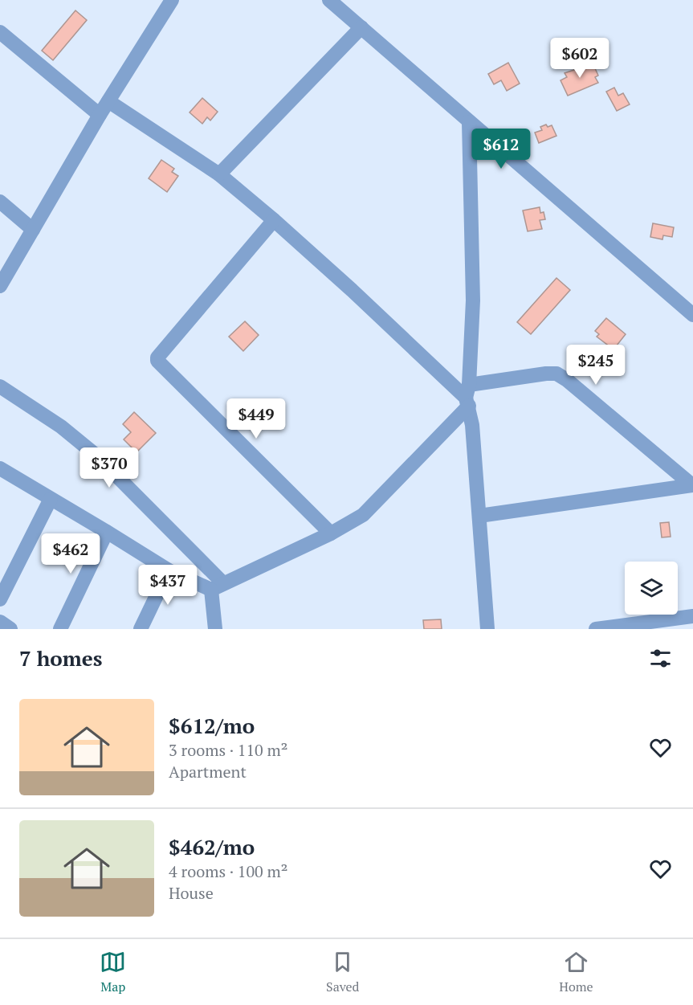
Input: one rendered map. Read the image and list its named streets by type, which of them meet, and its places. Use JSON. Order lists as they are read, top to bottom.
{
  "page": {
    "price": [
      "$602",
      "$612",
      "$245",
      "$449",
      "$370",
      "$462",
      "$437"
    ],
    "heading": "7 homes",
    "list": [
      {
        "name": "$612/mo",
        "note": "3 rooms · 110 m² · Apartment"
      },
      {
        "name": "$462/mo",
        "note": "4 rooms · 100 m² · House"
      }
    ],
    "tabs": ["Map", "Saved", "Home"]
  }
}
